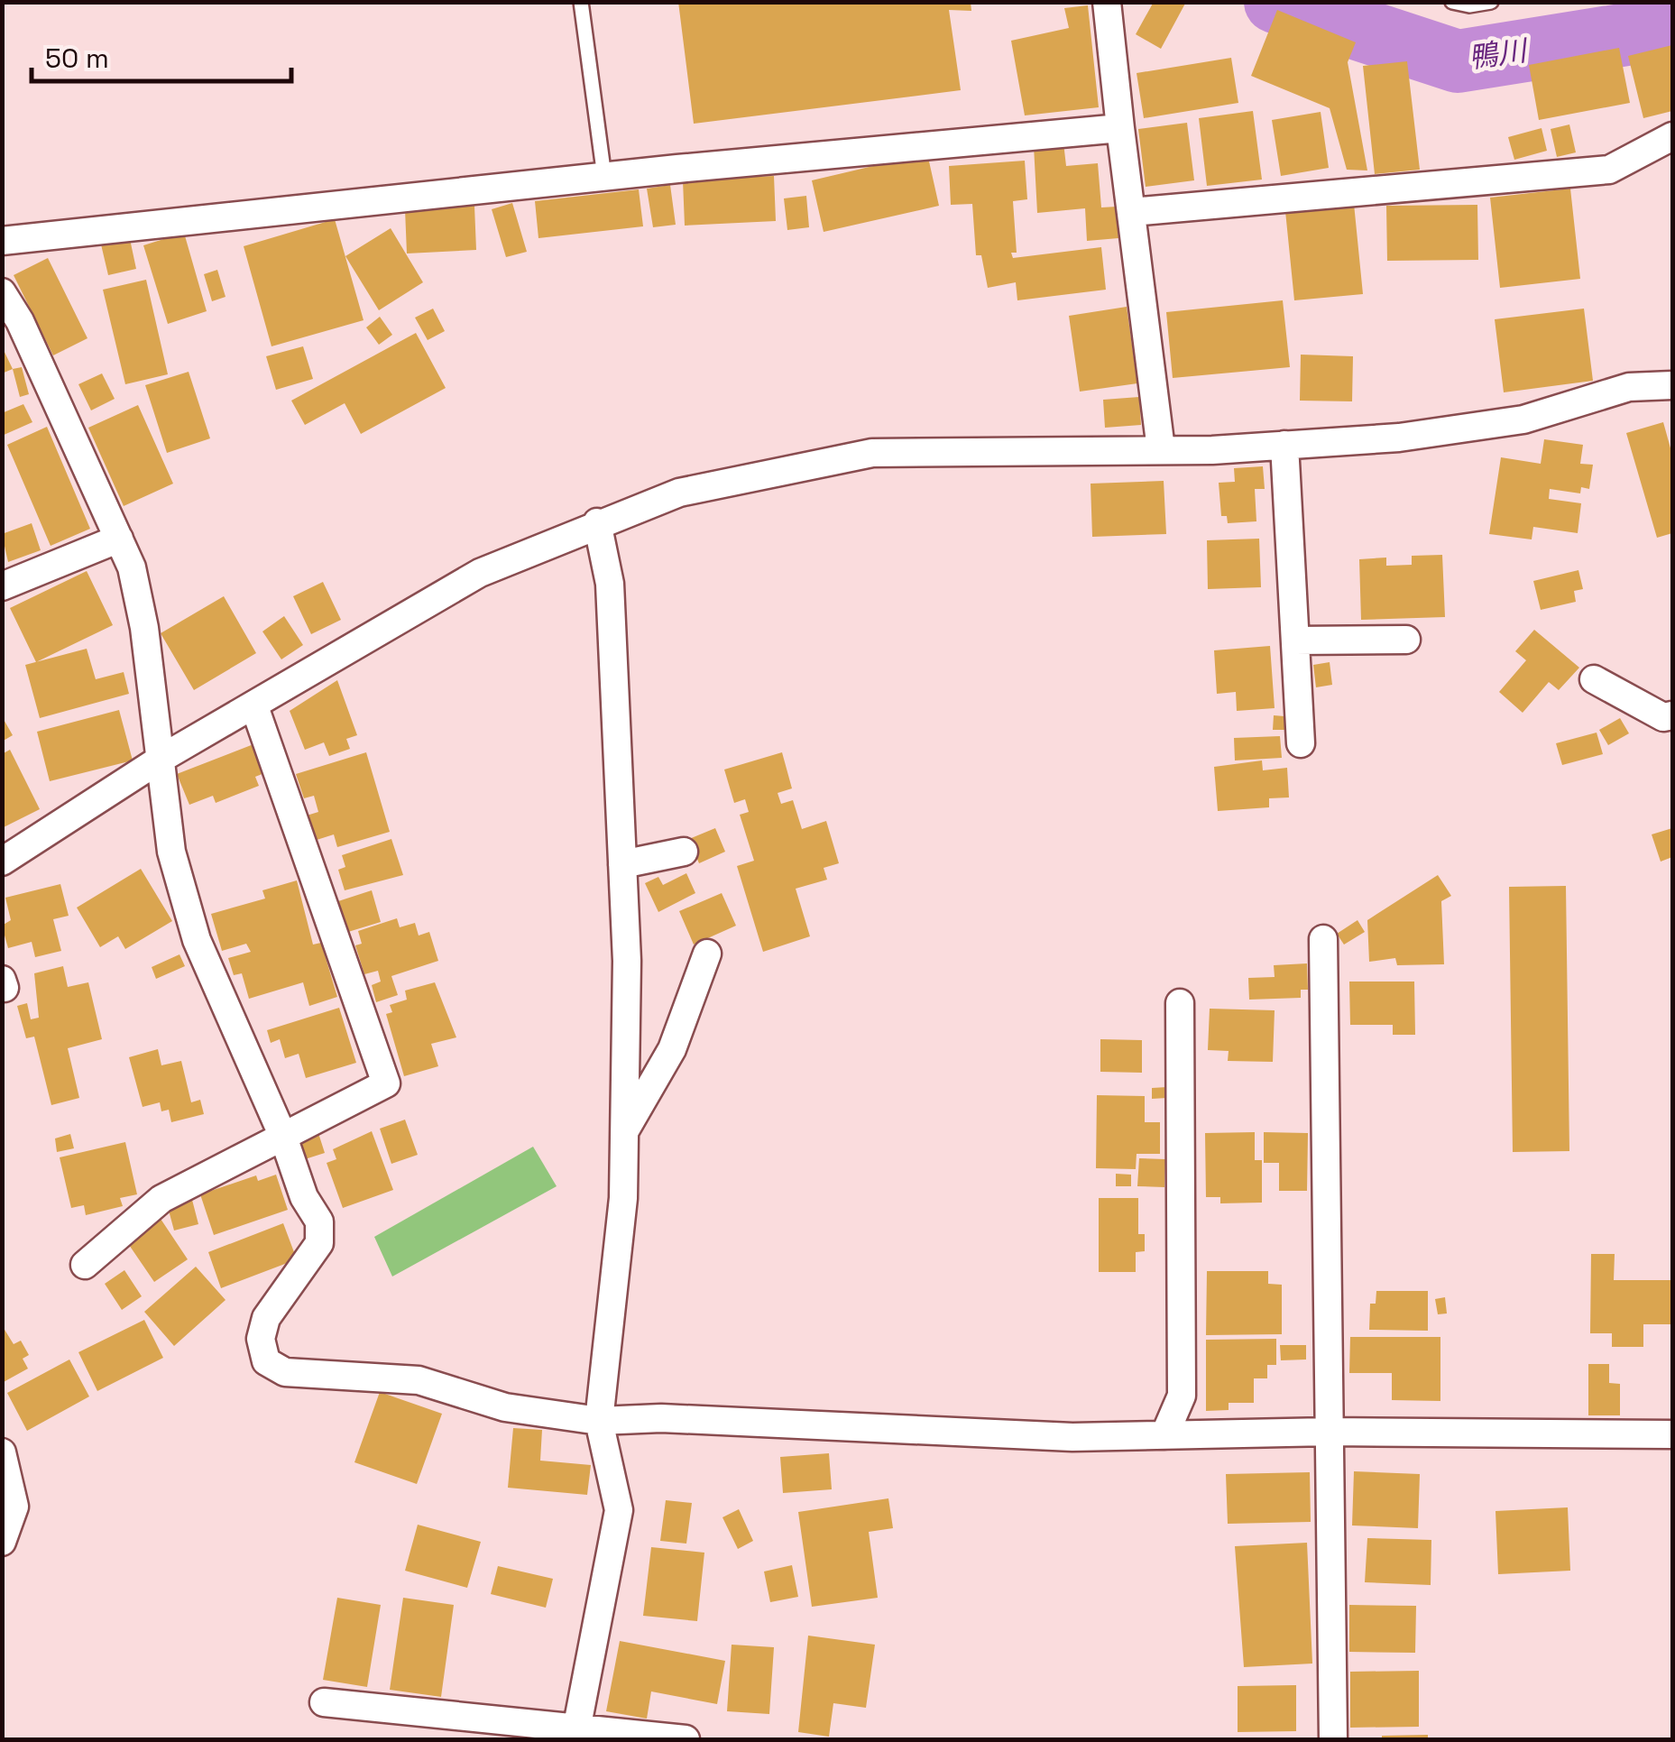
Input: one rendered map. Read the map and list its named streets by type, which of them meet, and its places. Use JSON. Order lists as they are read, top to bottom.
{
  "water": ["鴨川"],
  "scale_bar": "50 m"
}
